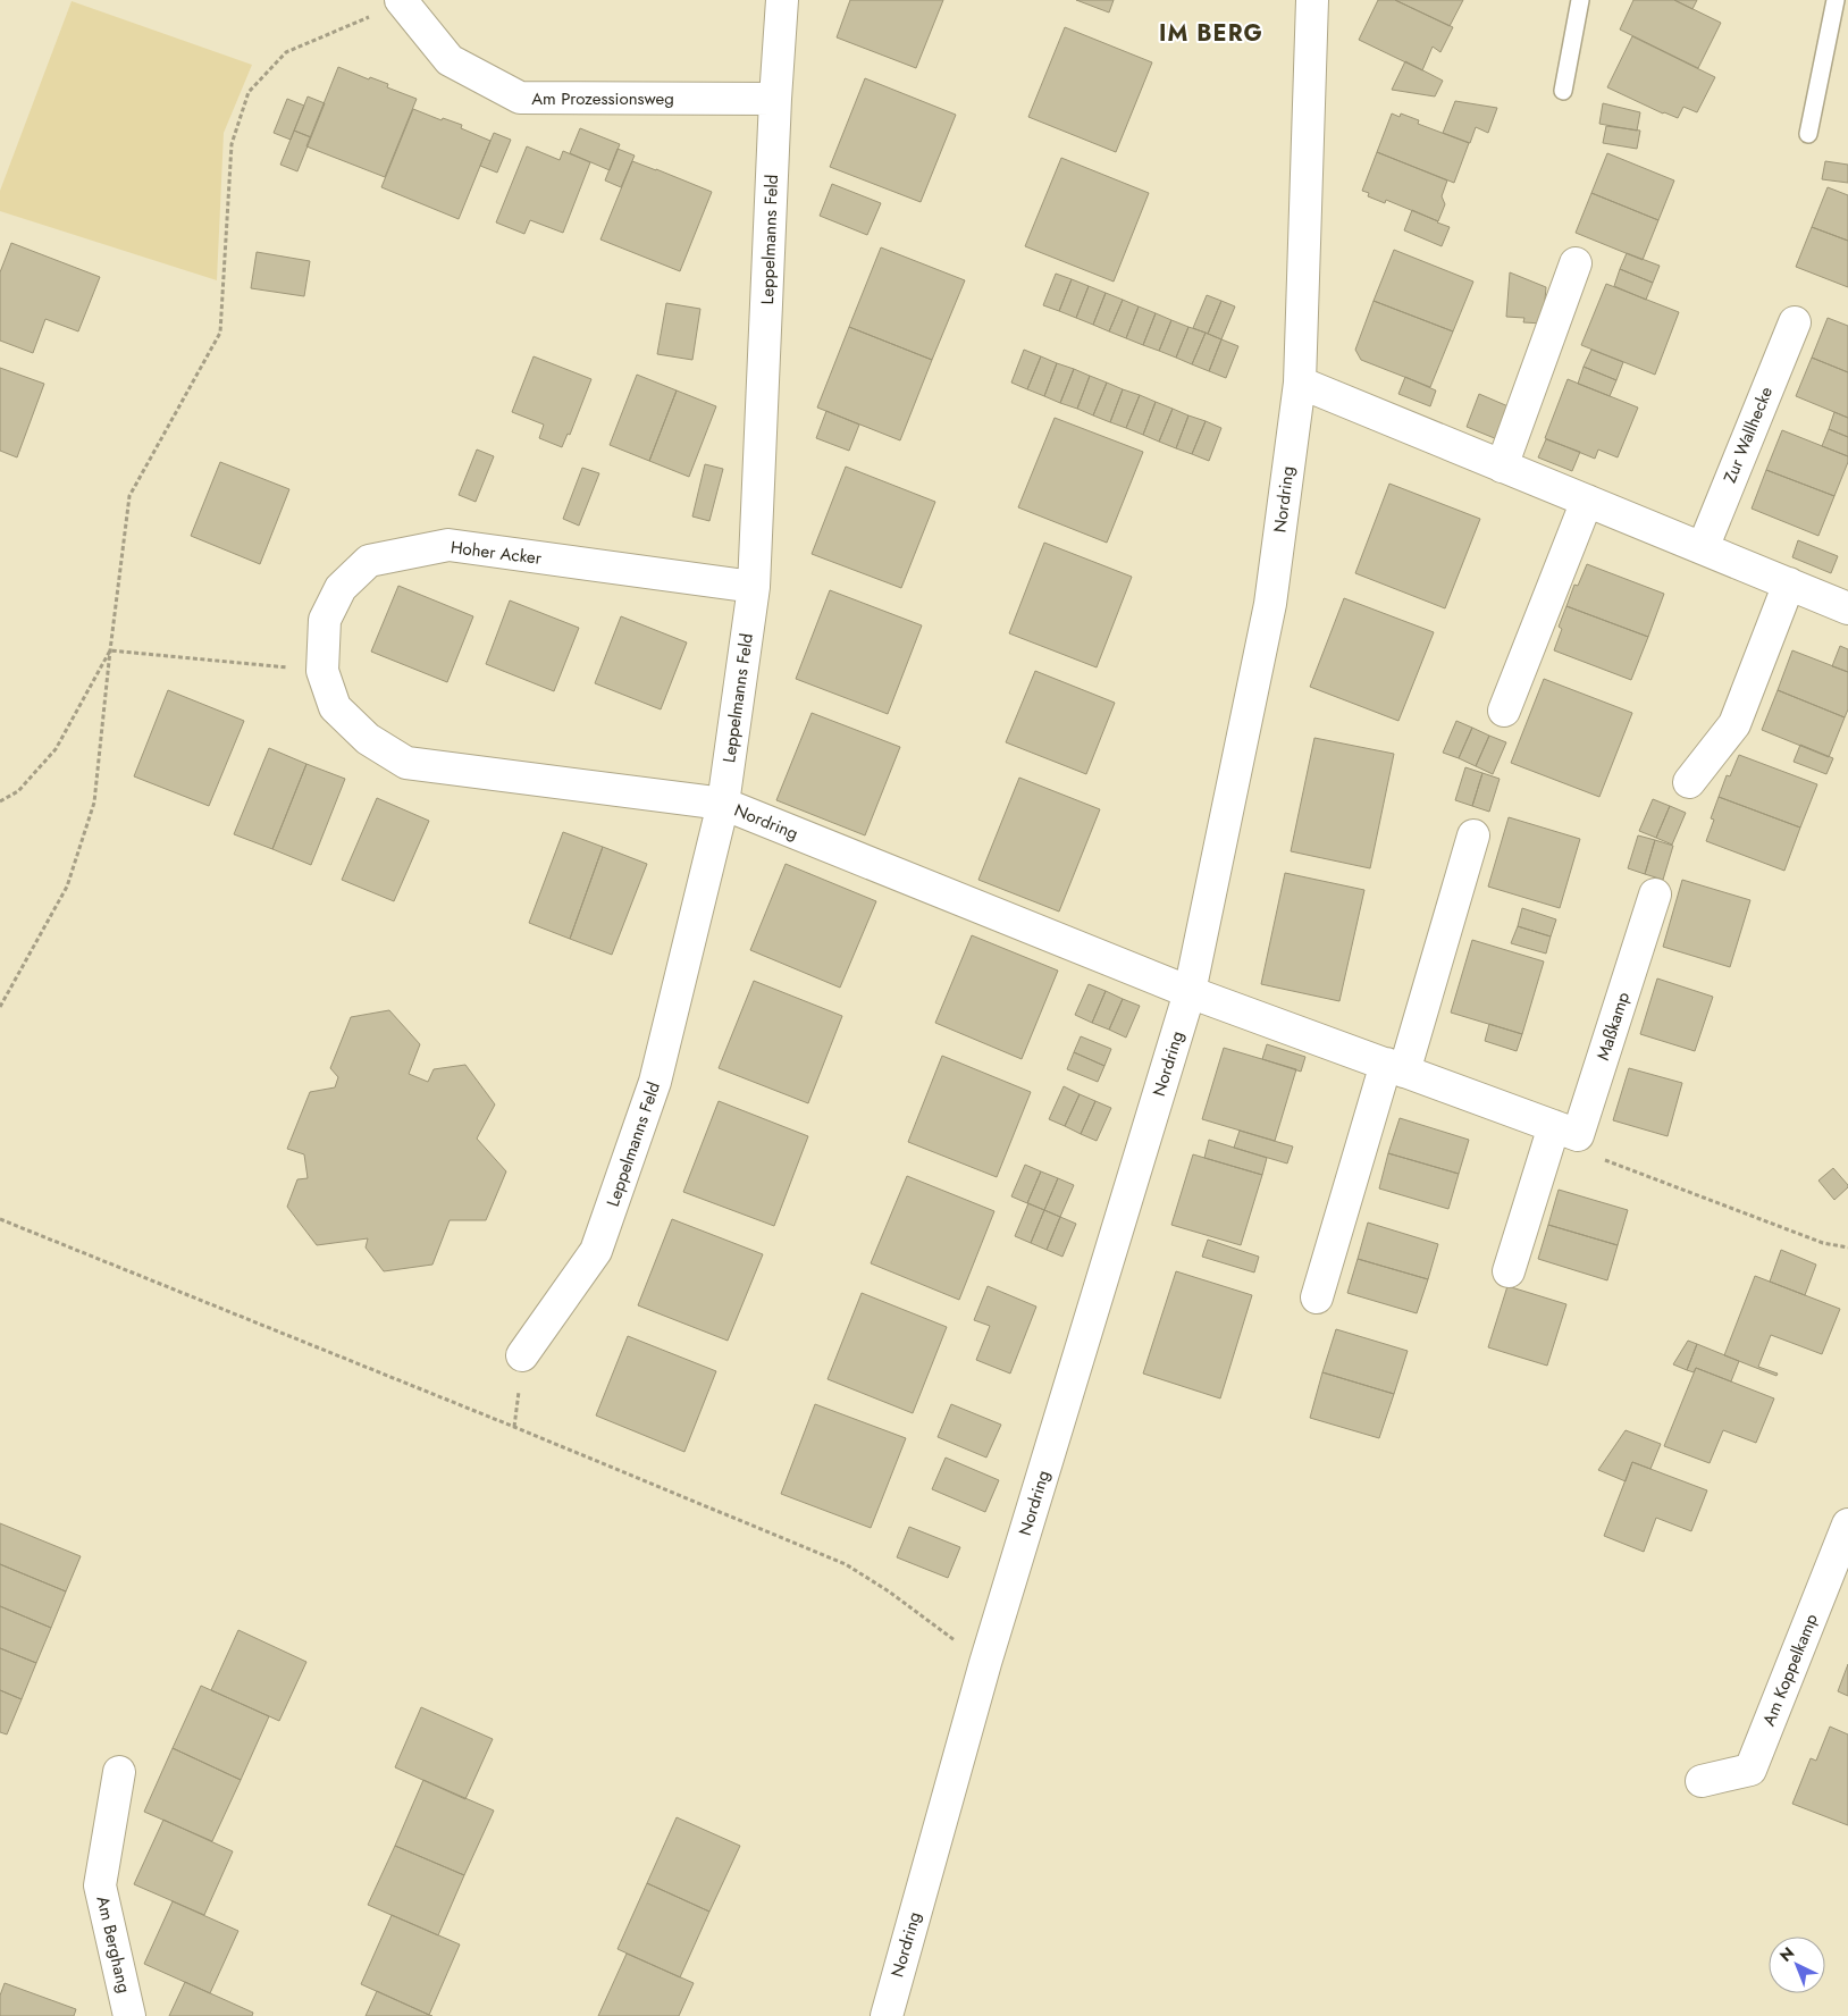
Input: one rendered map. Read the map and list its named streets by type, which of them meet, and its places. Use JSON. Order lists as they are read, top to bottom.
{
  "streets": {
    "street": [
      "Am Prozessionsweg",
      "Leppelmanns Feld",
      "Zur Wallhecke",
      "Nordring",
      "Hoher Acker",
      "Maßkamp",
      "Am Koppelkamp",
      "Am Berghang"
    ]
  },
  "crossings": [
    ["Am Prozessionsweg", "Leppelmanns Feld"],
    ["Leppelmanns Feld", "Nordring"],
    ["Leppelmanns Feld", "Hoher Acker"],
    ["Nordring", "Hoher Acker"]
  ],
  "districts": ["IM BERG"],
  "north": "top left"
}
